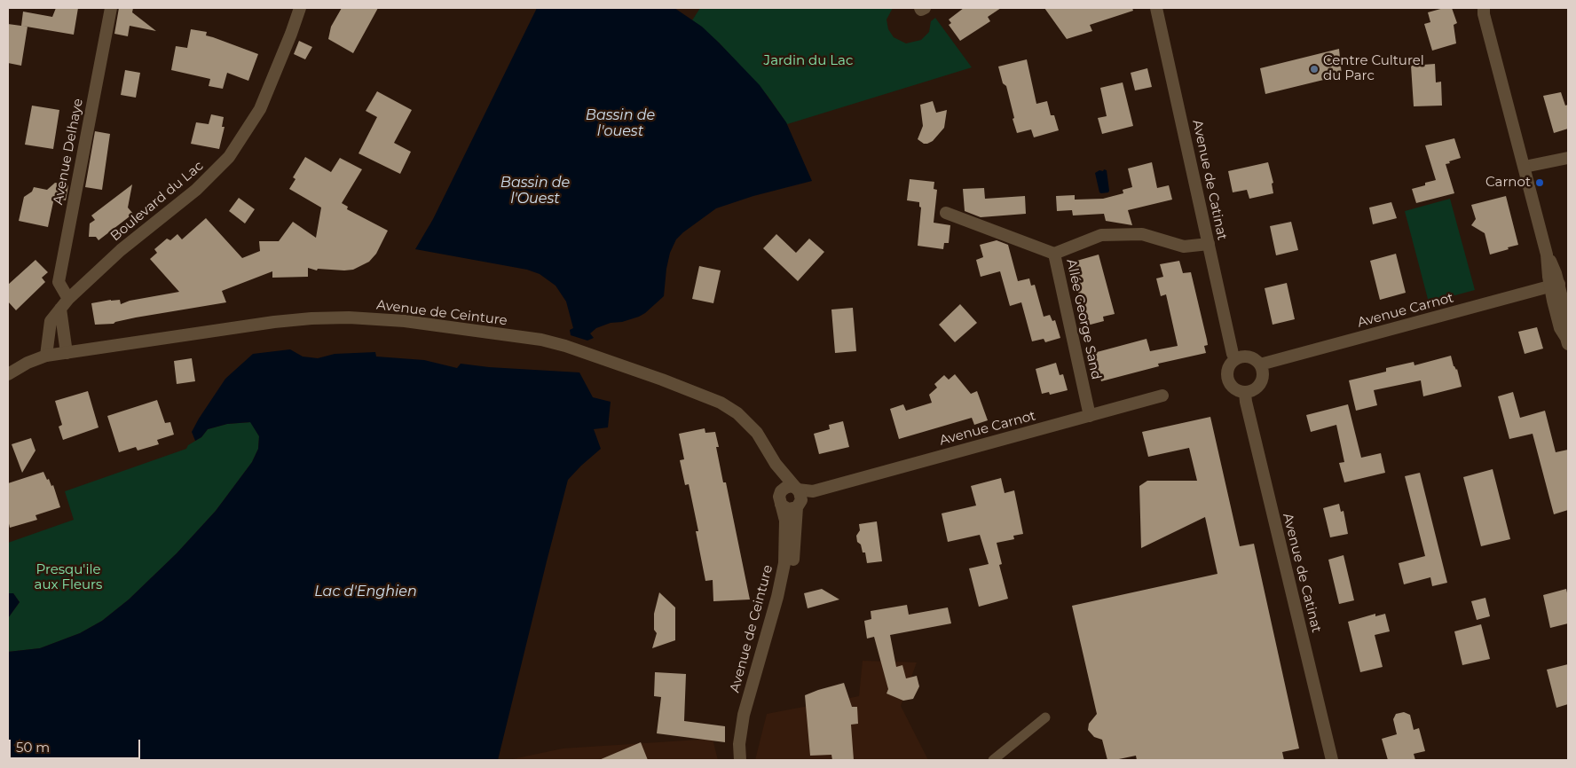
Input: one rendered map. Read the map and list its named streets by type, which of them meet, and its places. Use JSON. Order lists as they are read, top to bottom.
{
  "streets": {
    "street": [
      "Avenue Delhaye",
      "Avenue de Catinat",
      "Boulevard du Lac",
      "Avenue Carnot",
      "Avenue de Ceinture",
      "Allée George Sand"
    ]
  },
  "crossings": [
    ["Avenue Delhaye", "Boulevard du Lac"],
    ["Avenue de Catinat", "Avenue Carnot"],
    ["Avenue de Catinat", "Allée George Sand"],
    ["Boulevard du Lac", "Avenue de Ceinture"],
    ["Avenue Carnot", "Avenue de Ceinture"],
    ["Avenue Carnot", "Allée George Sand"]
  ],
  "water": ["Bassin de l'ouest", "Bassin de l'Ouest", "Lac d'Enghien"],
  "parks": ["Jardin du Lac", "Presqu'ile aux Fleurs"],
  "places": ["Centre Culturel du Parc", "Carnot"],
  "scale_bar": "50 m"
}
